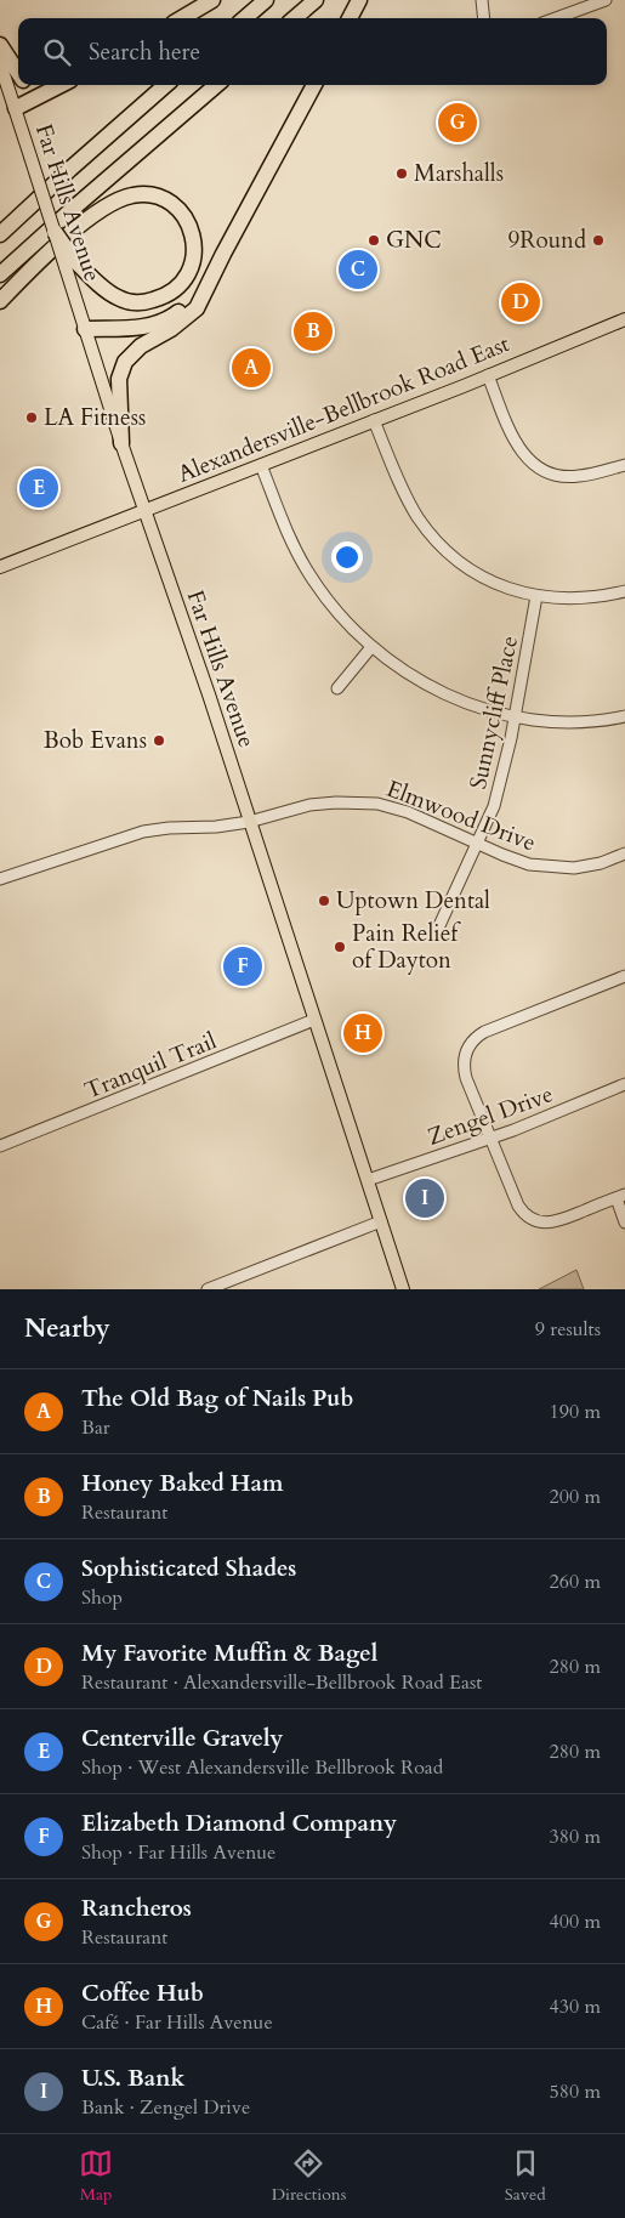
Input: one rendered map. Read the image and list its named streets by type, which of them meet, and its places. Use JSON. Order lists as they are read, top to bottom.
{
  "streets": {
    "main road": ["Far Hills Avenue", "Alexandersville-Bellbrook Road East"],
    "street": [
      "Sunnycliff Place",
      "Elmwood Drive",
      "Tranquil Trail",
      "Zengel Drive"
    ]
  },
  "crossings": [
    ["Far Hills Avenue", "Alexandersville-Bellbrook Road East"],
    ["Far Hills Avenue", "Elmwood Drive"],
    ["Far Hills Avenue", "Tranquil Trail"],
    ["Far Hills Avenue", "Zengel Drive"],
    ["Sunnycliff Place", "Elmwood Drive"]
  ],
  "places": [
    "Marshalls",
    "GNC",
    "9Round",
    "LA Fitness",
    "Bob Evans",
    "Uptown Dental",
    "Pain Relief of Dayton"
  ],
  "page": {
    "search": "Search here",
    "pins": [
      "G",
      "C",
      "D",
      "B",
      "A",
      "E",
      "F",
      "H",
      "I"
    ],
    "heading": ["Nearby", "9 results"],
    "list": [
      {
        "mark": "A",
        "name": "The Old Bag of Nails Pub",
        "note": "Bar",
        "value": "190 m"
      },
      {
        "mark": "B",
        "name": "Honey Baked Ham",
        "note": "Restaurant",
        "value": "200 m"
      },
      {
        "mark": "C",
        "name": "Sophisticated Shades",
        "note": "Shop",
        "value": "260 m"
      },
      {
        "mark": "D",
        "name": "My Favorite Muffin & Bagel",
        "note": "Restaurant · Alexandersville-Bellbrook Road East",
        "value": "280 m"
      },
      {
        "mark": "E",
        "name": "Centerville Gravely",
        "note": "Shop · West Alexandersville Bellbrook Road",
        "value": "280 m"
      },
      {
        "mark": "F",
        "name": "Elizabeth Diamond Company",
        "note": "Shop · Far Hills Avenue",
        "value": "380 m"
      },
      {
        "mark": "G",
        "name": "Rancheros",
        "note": "Restaurant",
        "value": "400 m"
      },
      {
        "mark": "H",
        "name": "Coffee Hub",
        "note": "Café · Far Hills Avenue",
        "value": "430 m"
      },
      {
        "mark": "I",
        "name": "U.S. Bank",
        "note": "Bank · Zengel Drive",
        "value": "580 m"
      }
    ],
    "nav": ["Map", "Directions", "Saved"]
  }
}
